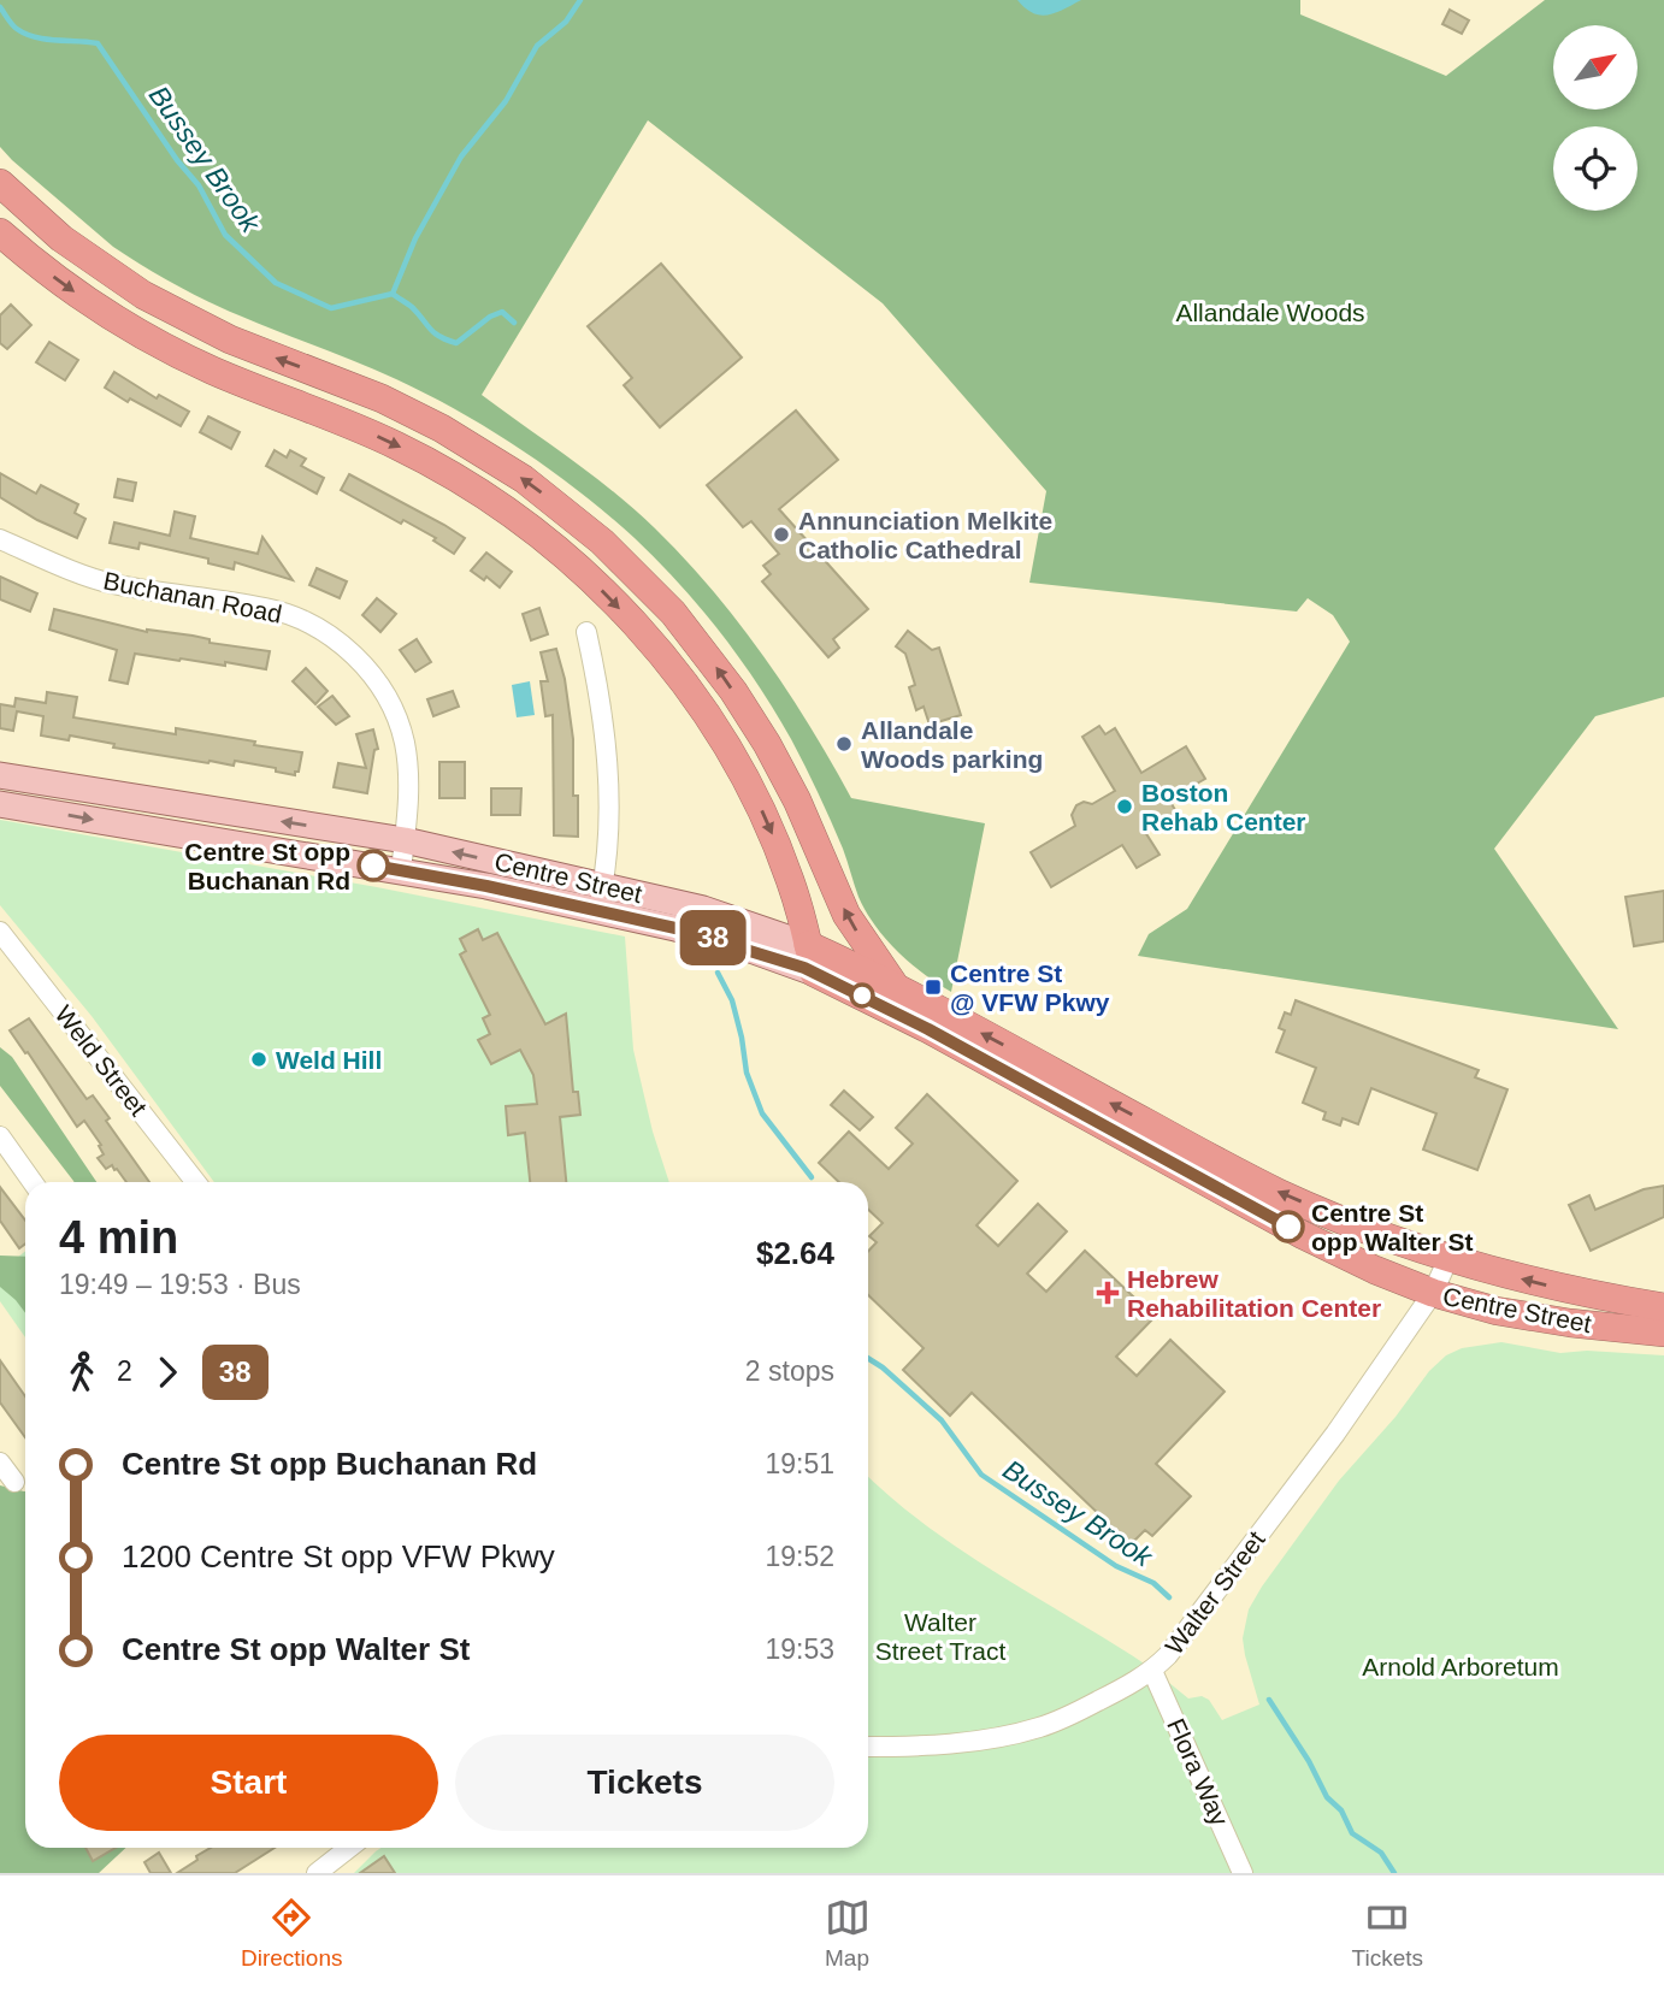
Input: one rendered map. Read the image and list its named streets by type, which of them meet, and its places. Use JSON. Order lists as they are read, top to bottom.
{
  "streets": {
    "highway": ["Centre Street"],
    "street": [
      "Buchanan Road",
      "Weld Street",
      "Walter Street",
      "Flora Way"
    ]
  },
  "crossings": [
    ["Buchanan Road", "Centre Street"],
    ["Centre Street", "Walter Street"],
    ["Walter Street", "Flora Way"]
  ],
  "water": ["Bussey Brook"],
  "parks": ["Allandale Woods", "Walter Street Tract", "Arnold Arboretum"],
  "places": {
    "other": [
      "Annunciation Melkite Catholic Cathedral",
      "Allandale Woods parking",
      "Boston Rehab Center",
      "Centre St opp Buchanan Rd",
      "Weld Hill",
      "Centre St opp Walter St"
    ],
    "transit": ["Centre St @ VFW Pkwy"],
    "health": ["Hebrew Rehabilitation Center"]
  },
  "lines": ["bus line 38"],
  "north": "top right",
  "page": {
    "on_map": "38",
    "heading": ["4 min", "19:49 – 19:53 · Bus", "$2.64"],
    "legs": ["2", "38", "2 stops"],
    "list": [
      {
        "name": "Centre St opp Buchanan Rd",
        "value": "19:51"
      },
      {
        "name": "1200 Centre St opp VFW Pkwy",
        "value": "19:52"
      },
      {
        "name": "Centre St opp Walter St",
        "value": "19:53"
      }
    ],
    "buttons": ["Start", "Tickets"],
    "tabs": ["Directions", "Map", "Tickets"]
  }
}
